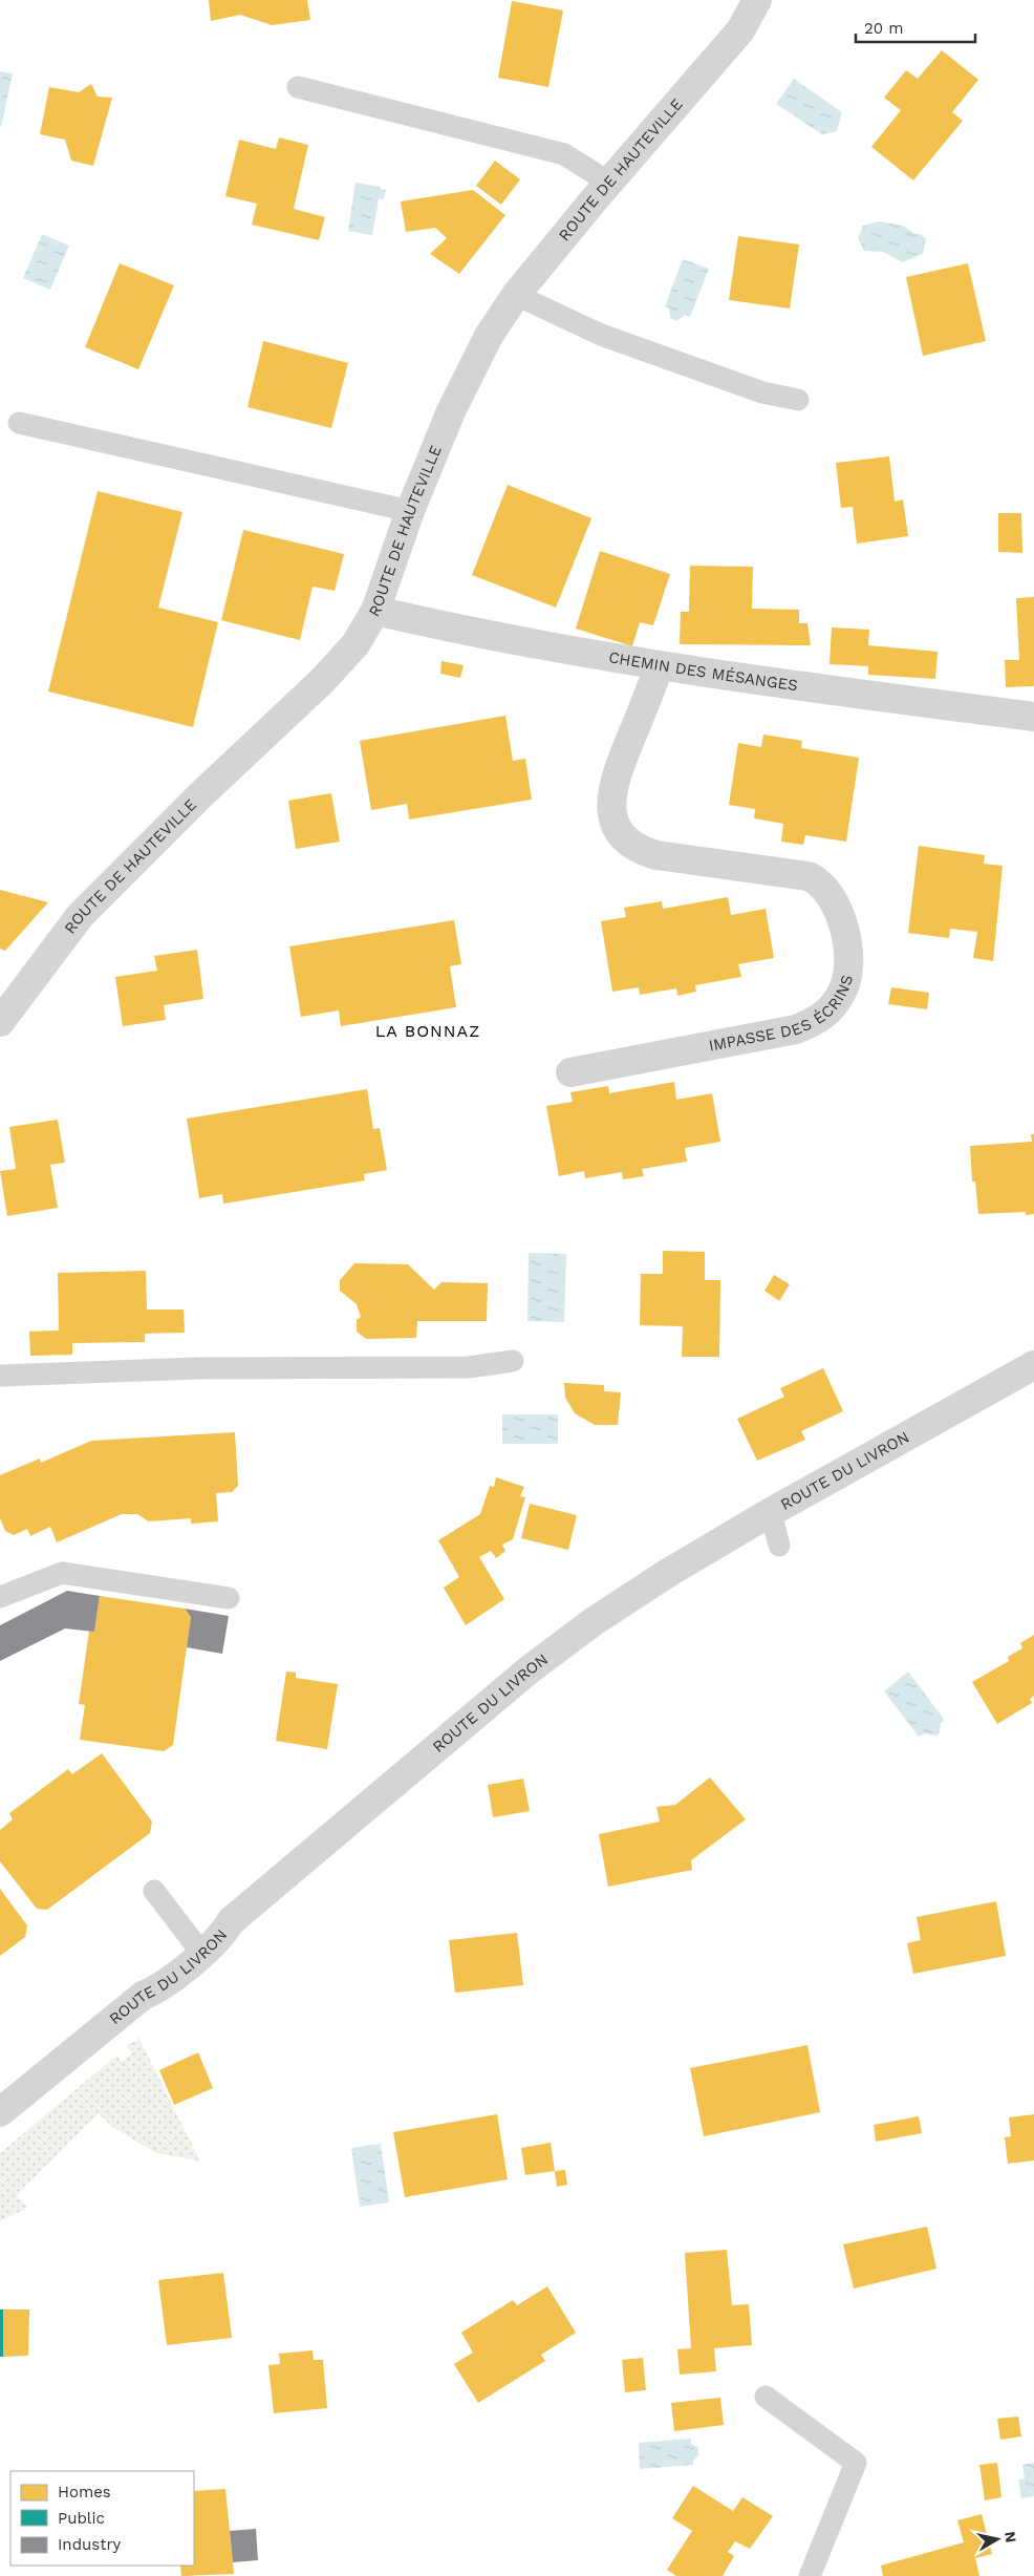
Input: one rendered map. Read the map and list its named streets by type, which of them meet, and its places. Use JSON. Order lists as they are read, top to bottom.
{
  "streets": {
    "street": [
      "ROUTE DE HAUTEVILLE",
      "CHEMIN DES MÉSANGES",
      "IMPASSE DES ÉCRINS",
      "ROUTE DU LIVRON"
    ]
  },
  "crossings": [
    ["ROUTE DE HAUTEVILLE", "CHEMIN DES MÉSANGES"],
    ["CHEMIN DES MÉSANGES", "IMPASSE DES ÉCRINS"]
  ],
  "districts": ["LA BONNAZ"],
  "legend": ["Homes", "Public", "Industry"],
  "scale_bar": "20 m",
  "north": "right"
}
